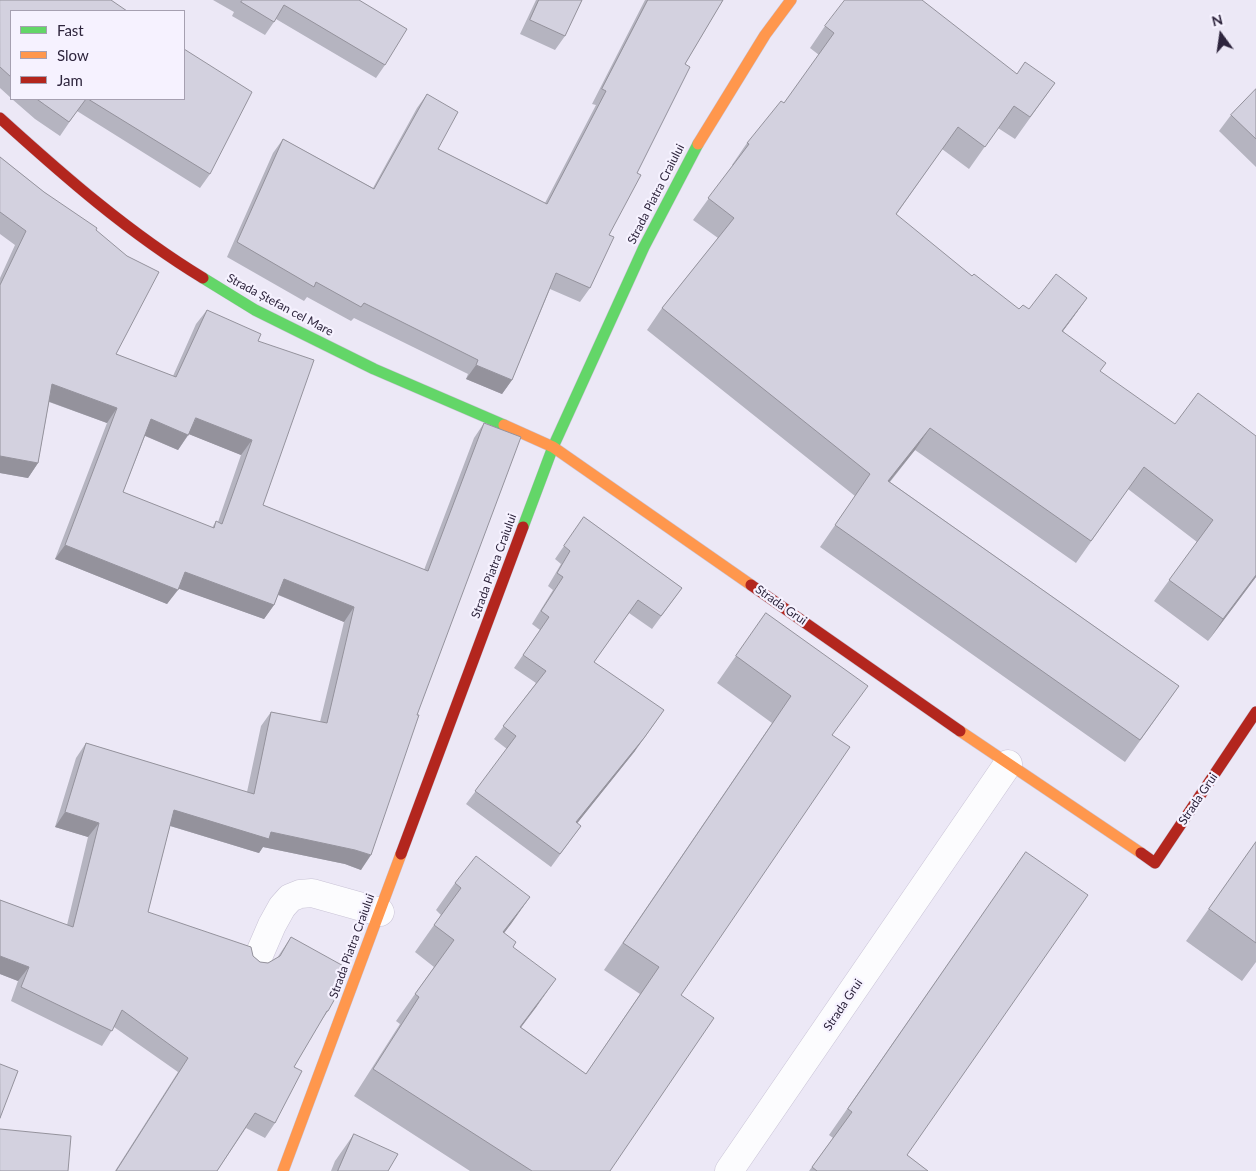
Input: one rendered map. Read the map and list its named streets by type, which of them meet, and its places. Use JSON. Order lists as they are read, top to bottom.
{
  "streets": {
    "street": ["Strada Piatra Craiului", "Strada Ștefan cel Mare", "Strada Grui"]
  },
  "crossings": [
    ["Strada Piatra Craiului", "Strada Ștefan cel Mare"],
    ["Strada Piatra Craiului", "Strada Grui"],
    ["Strada Ștefan cel Mare", "Strada Grui"]
  ],
  "legend": ["Fast", "Slow", "Jam"],
  "north": "top"
}
